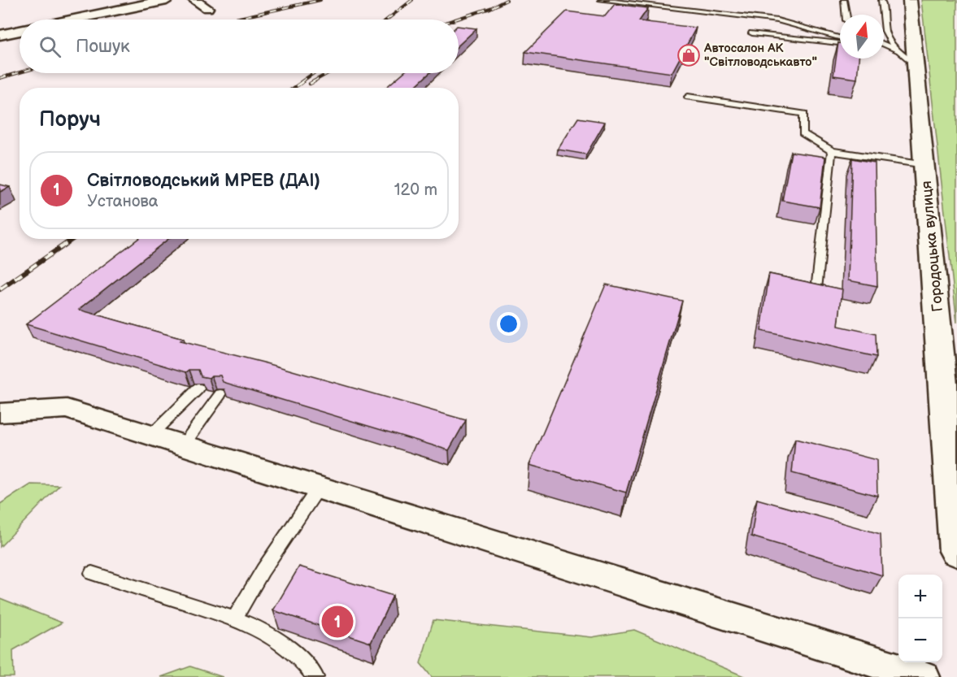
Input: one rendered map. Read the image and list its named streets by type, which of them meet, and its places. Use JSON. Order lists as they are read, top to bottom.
{
  "streets": {
    "main road": ["Городоцька вулиця"]
  },
  "places": {
    "shop": ["Автосалон АК \"Світловодськавто\""]
  },
  "north": "top",
  "page": {
    "search": "Пошук",
    "heading": "Поруч",
    "list": [
      {
        "mark": "1",
        "name": "Світловодський МРЕВ (ДАІ)",
        "note": "Установа",
        "value": "120 m"
      }
    ],
    "map_buttons": ["+", "−"],
    "pins": "1"
  }
}
